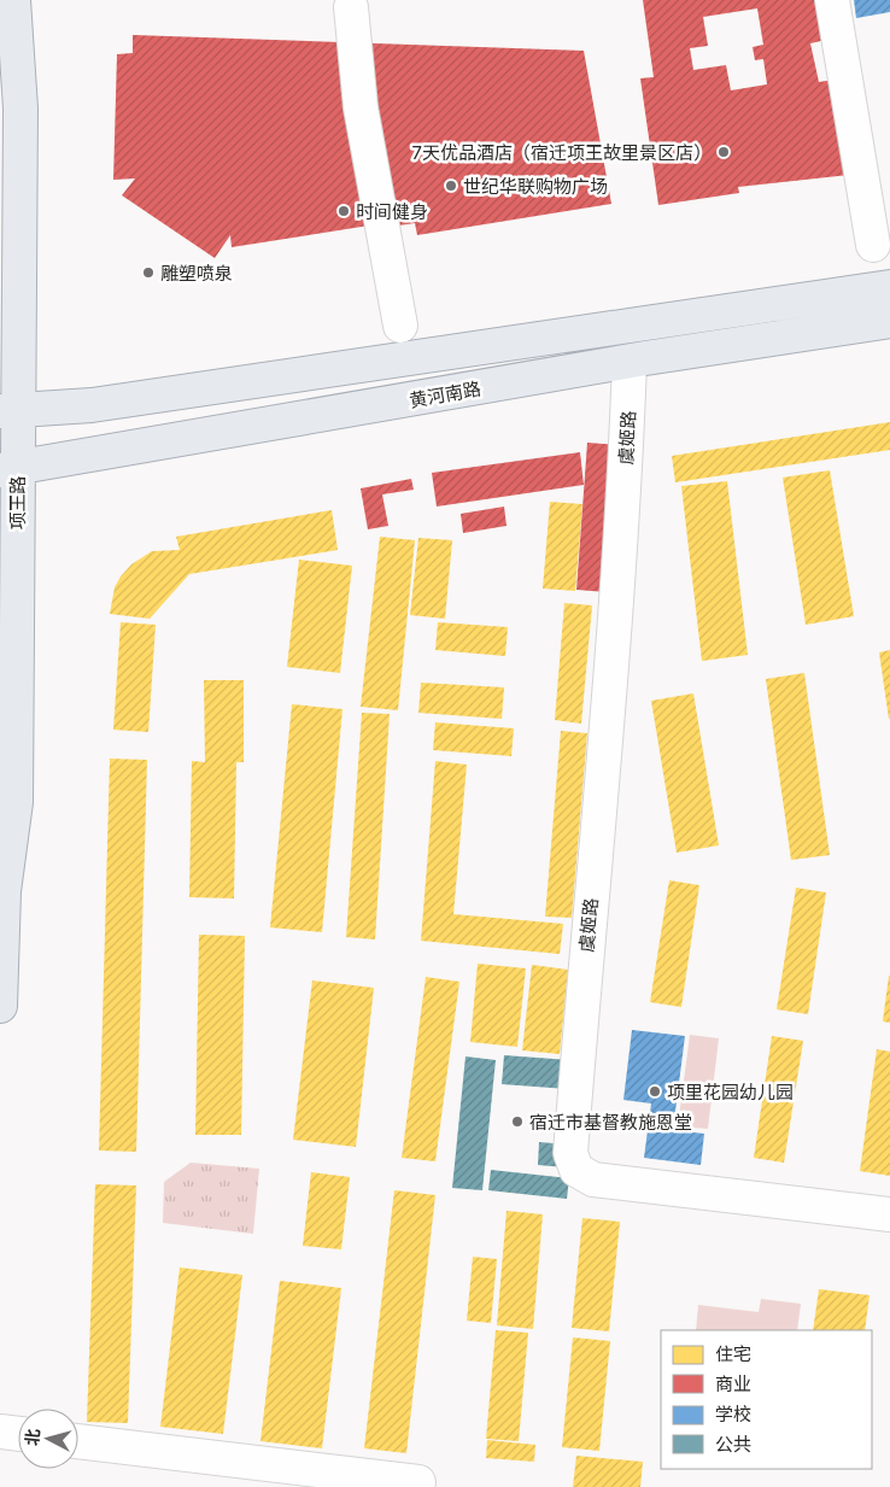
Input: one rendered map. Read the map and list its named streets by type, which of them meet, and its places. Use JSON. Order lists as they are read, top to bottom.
{
  "streets": {
    "main road": ["黄河南路", "项王路"],
    "street": ["虞姬路"]
  },
  "crossings": [
    ["黄河南路", "虞姬路"],
    ["黄河南路", "项王路"]
  ],
  "places": [
    "7天优品酒店（宿迁项王故里景区店）",
    "世纪华联购物广场",
    "时间健身",
    "雕塑喷泉",
    "项里花园幼儿园",
    "宿迁市基督教施恩堂"
  ],
  "legend": [
    "住宅",
    "商业",
    "学校",
    "公共"
  ],
  "north": "left"
}
